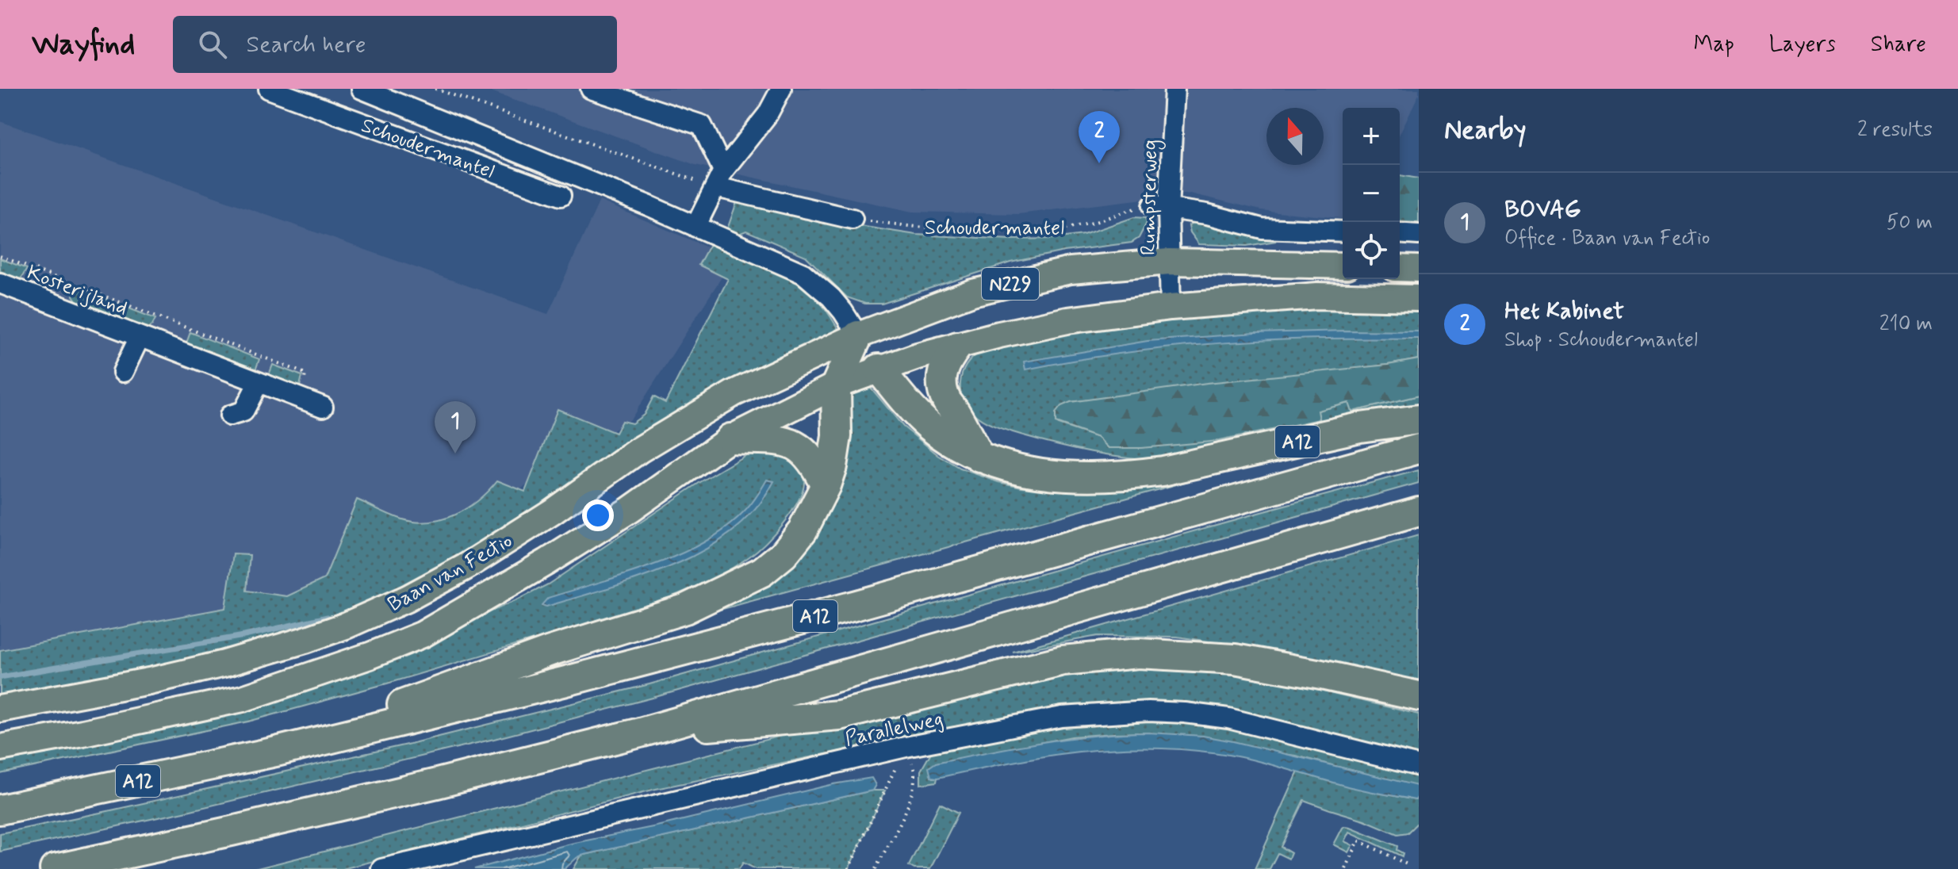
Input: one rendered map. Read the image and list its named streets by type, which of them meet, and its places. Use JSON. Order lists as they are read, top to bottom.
{
  "streets": {
    "highway": ["A12"],
    "main road": ["Schoudermantel", "N229", "Baan van Fectio"],
    "street": ["Rumpsterweg", "Kosterijland", "Parallelweg"]
  },
  "crossings": [
    ["Schoudermantel", "Rumpsterweg"],
    ["Schoudermantel", "N229"],
    ["Schoudermantel", "A12"],
    ["Schoudermantel", "Baan van Fectio"],
    ["Rumpsterweg", "N229"],
    ["N229", "A12"],
    ["N229", "Baan van Fectio"],
    ["A12", "Baan van Fectio"]
  ],
  "north": "top",
  "page": {
    "header": "Wayfind",
    "search": "Search here",
    "nav": ["Map", "Layers", "Share"],
    "heading": ["Nearby", "2 results"],
    "map_buttons": ["+", "−"],
    "pins": ["2", "1"],
    "list": [
      {
        "mark": "1",
        "name": "BOVAG",
        "note": "Office · Baan van Fectio",
        "value": "50 m"
      },
      {
        "mark": "2",
        "name": "Het Kabinet",
        "note": "Shop · Schoudermantel",
        "value": "210 m"
      }
    ]
  }
}
